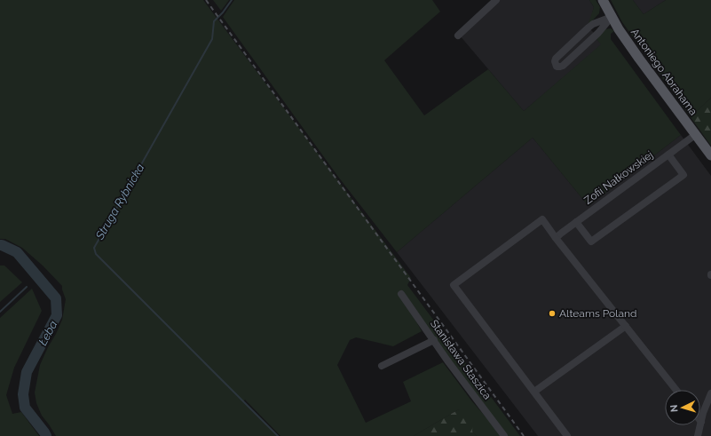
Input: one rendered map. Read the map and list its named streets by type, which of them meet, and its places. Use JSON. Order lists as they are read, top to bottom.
{
  "streets": {
    "main road": ["Antoniego Abrahama"],
    "street": ["Zofii Nałkowskiej", "Stanisława Staszica"]
  },
  "crossings": [
    ["Antoniego Abrahama", "Zofii Nałkowskiej"]
  ],
  "water": ["Struga Rybnicka", "Łeba"],
  "places": ["Alteams Poland"],
  "north": "left"
}
